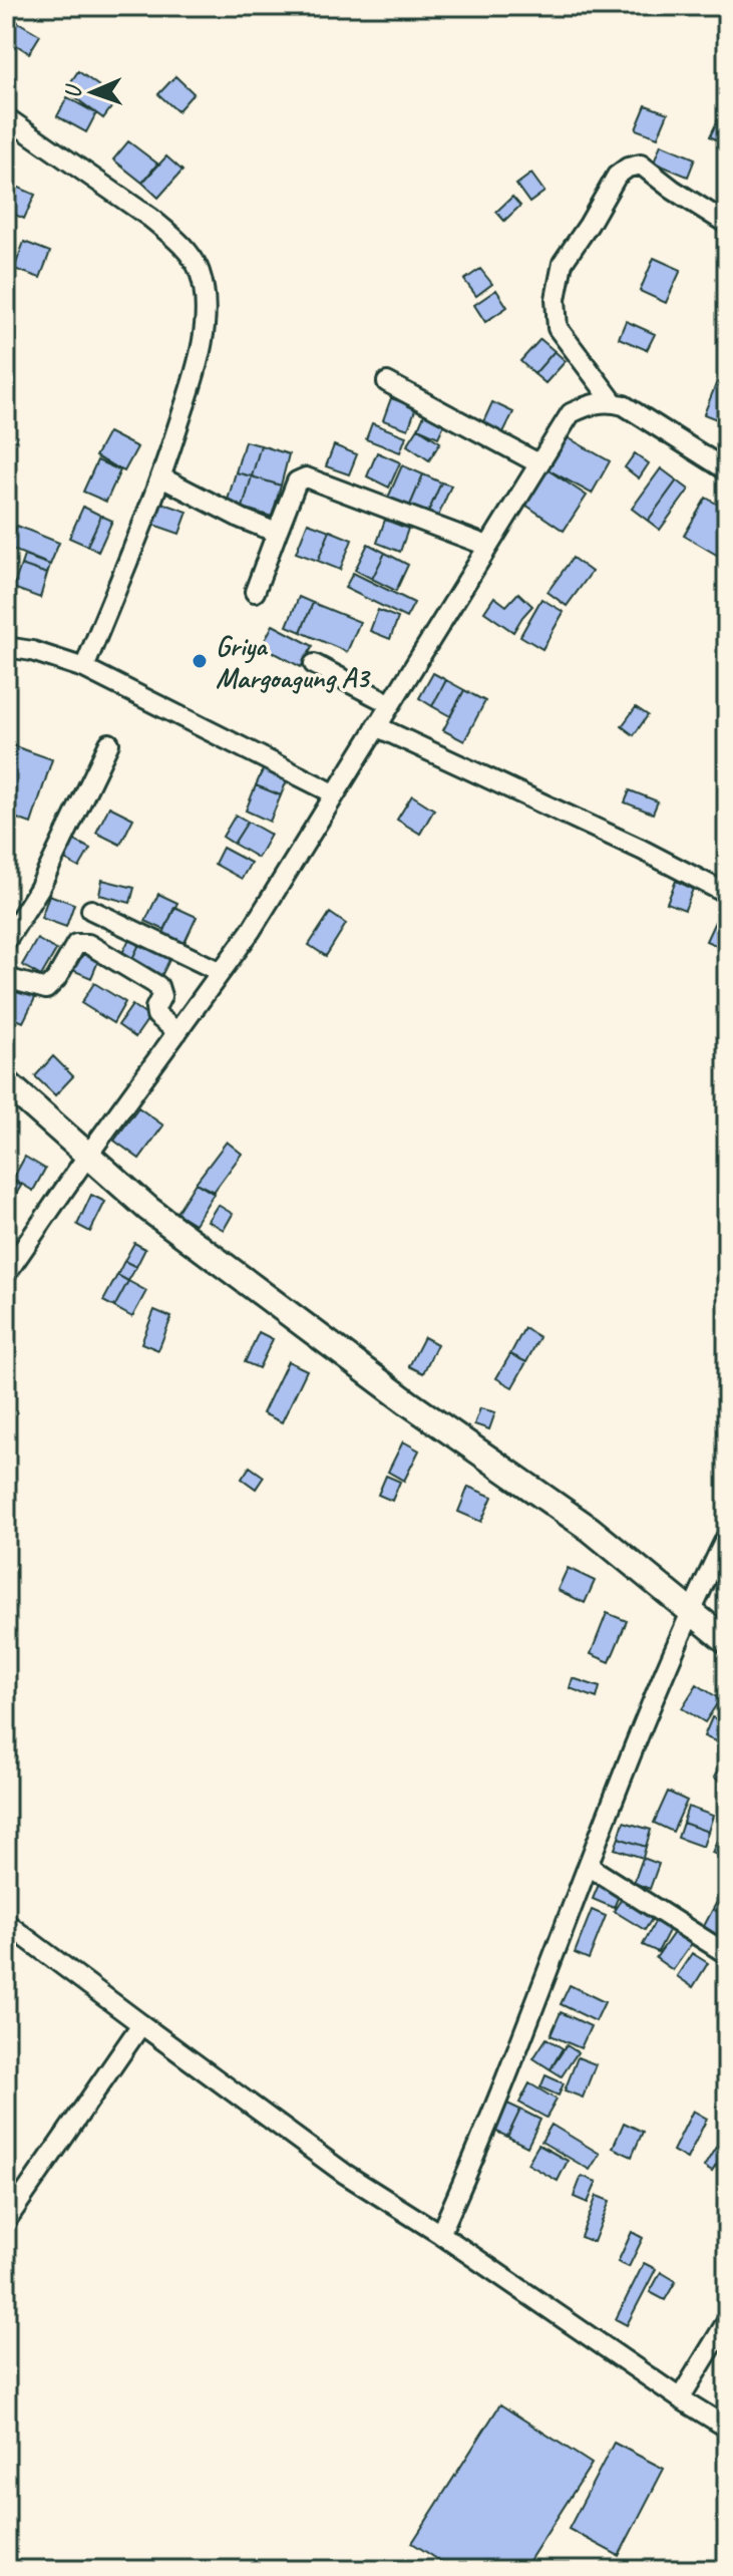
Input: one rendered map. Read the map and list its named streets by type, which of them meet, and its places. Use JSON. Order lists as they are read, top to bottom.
{
  "places": ["Griya Margoagung A3"],
  "north": "left"
}
